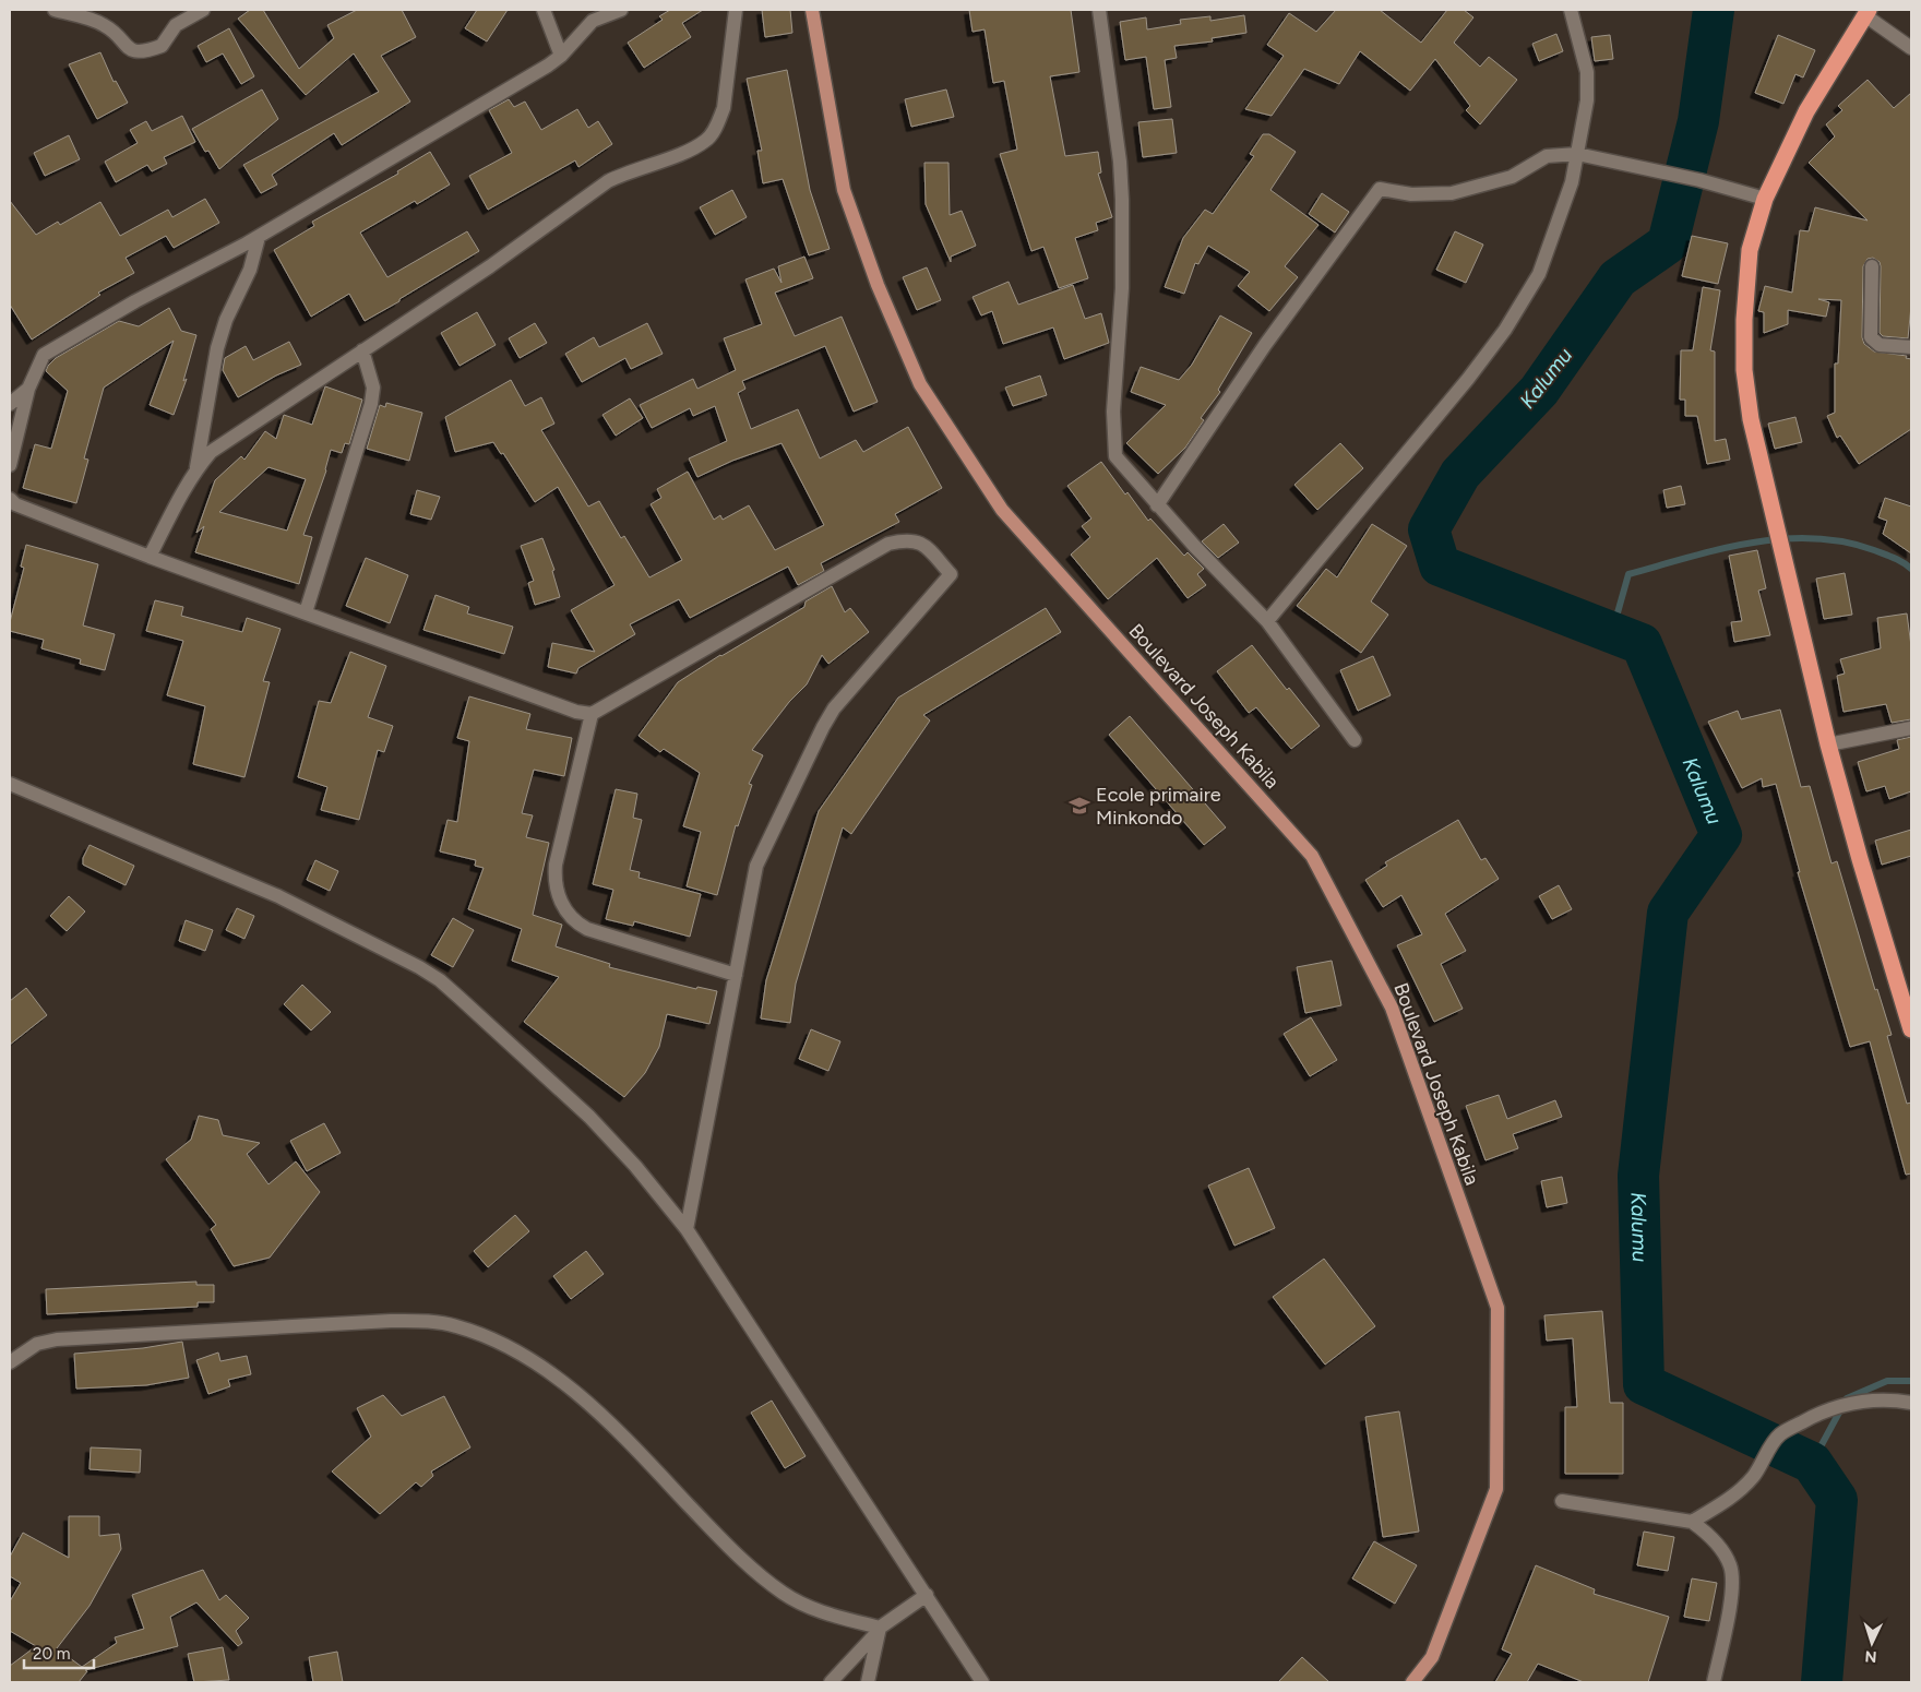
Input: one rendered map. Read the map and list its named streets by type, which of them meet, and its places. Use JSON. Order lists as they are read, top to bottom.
{
  "streets": {
    "main road": ["Boulevard Joseph Kabila"]
  },
  "water": ["Kalumu"],
  "places": {
    "school or university": ["Ecole primaire Minkondo"]
  },
  "scale_bar": "20 m",
  "north": "bottom"
}
